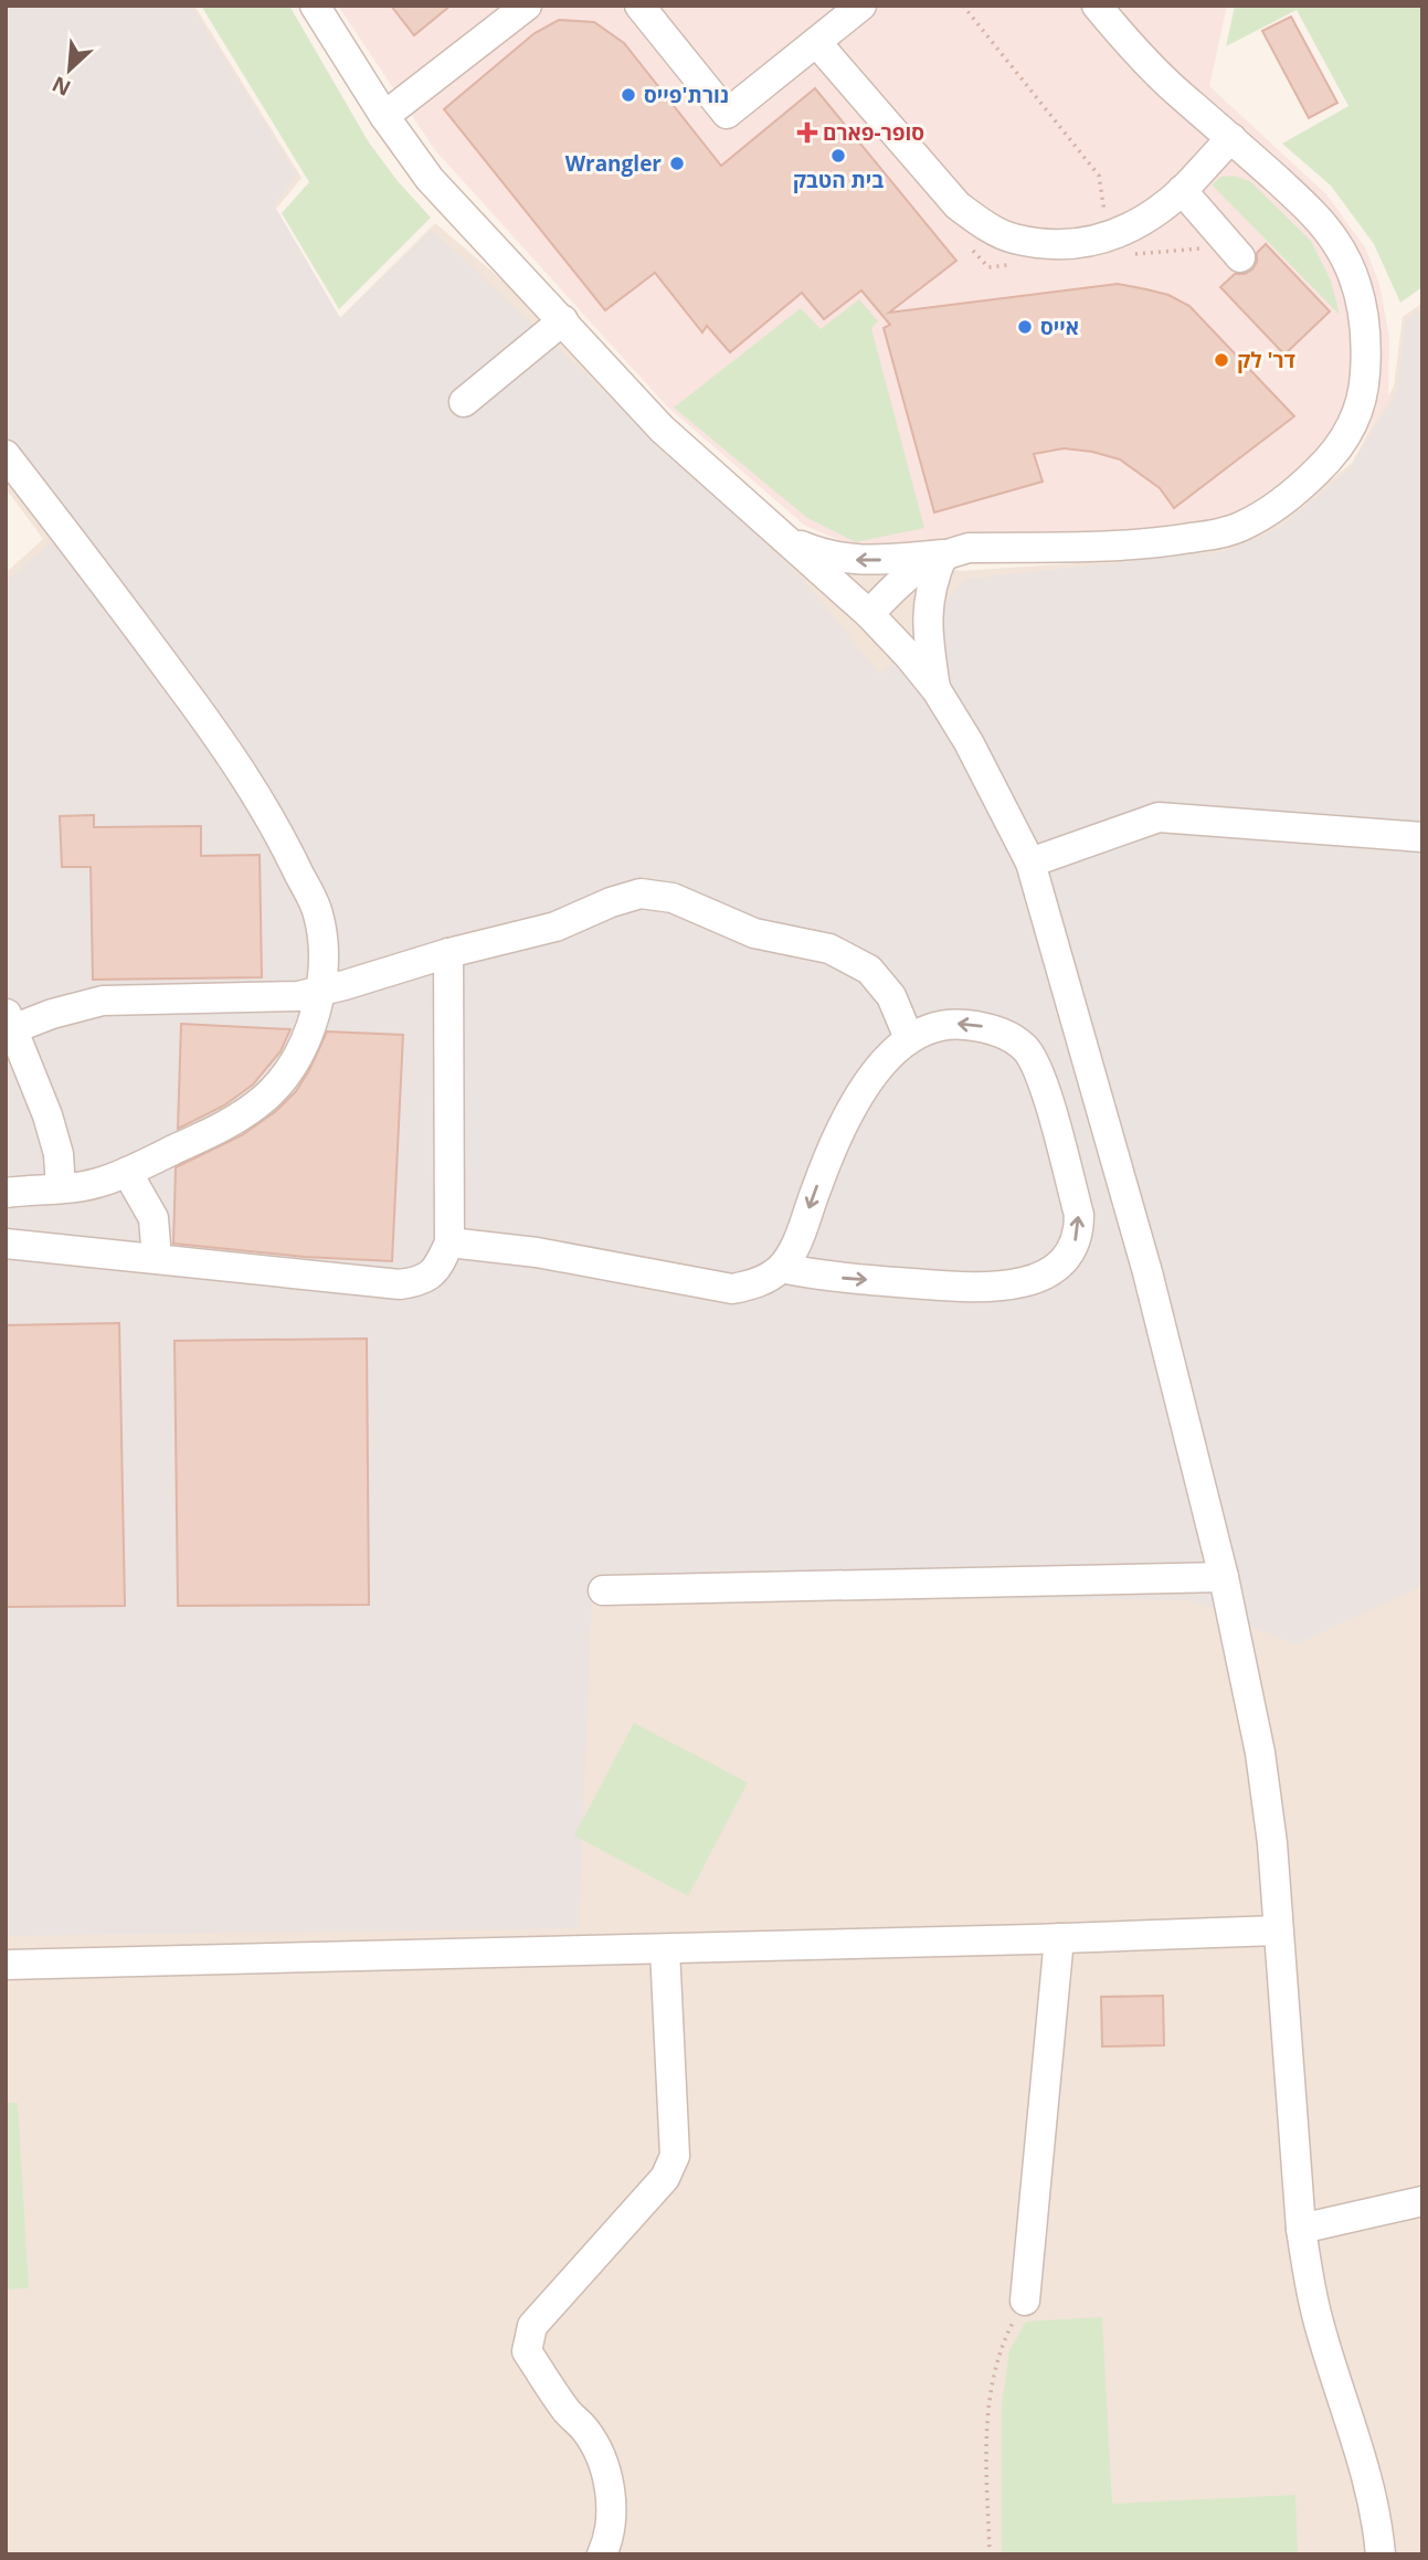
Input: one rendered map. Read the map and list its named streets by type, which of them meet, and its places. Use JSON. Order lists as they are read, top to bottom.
{
  "places": {
    "other": [
      "נורת'פייס",
      "בית הטבק",
      "Wrangler",
      "אייס",
      "דר' לק"
    ],
    "health": ["סופר-פארם"]
  },
  "north": "bottom left"
}
